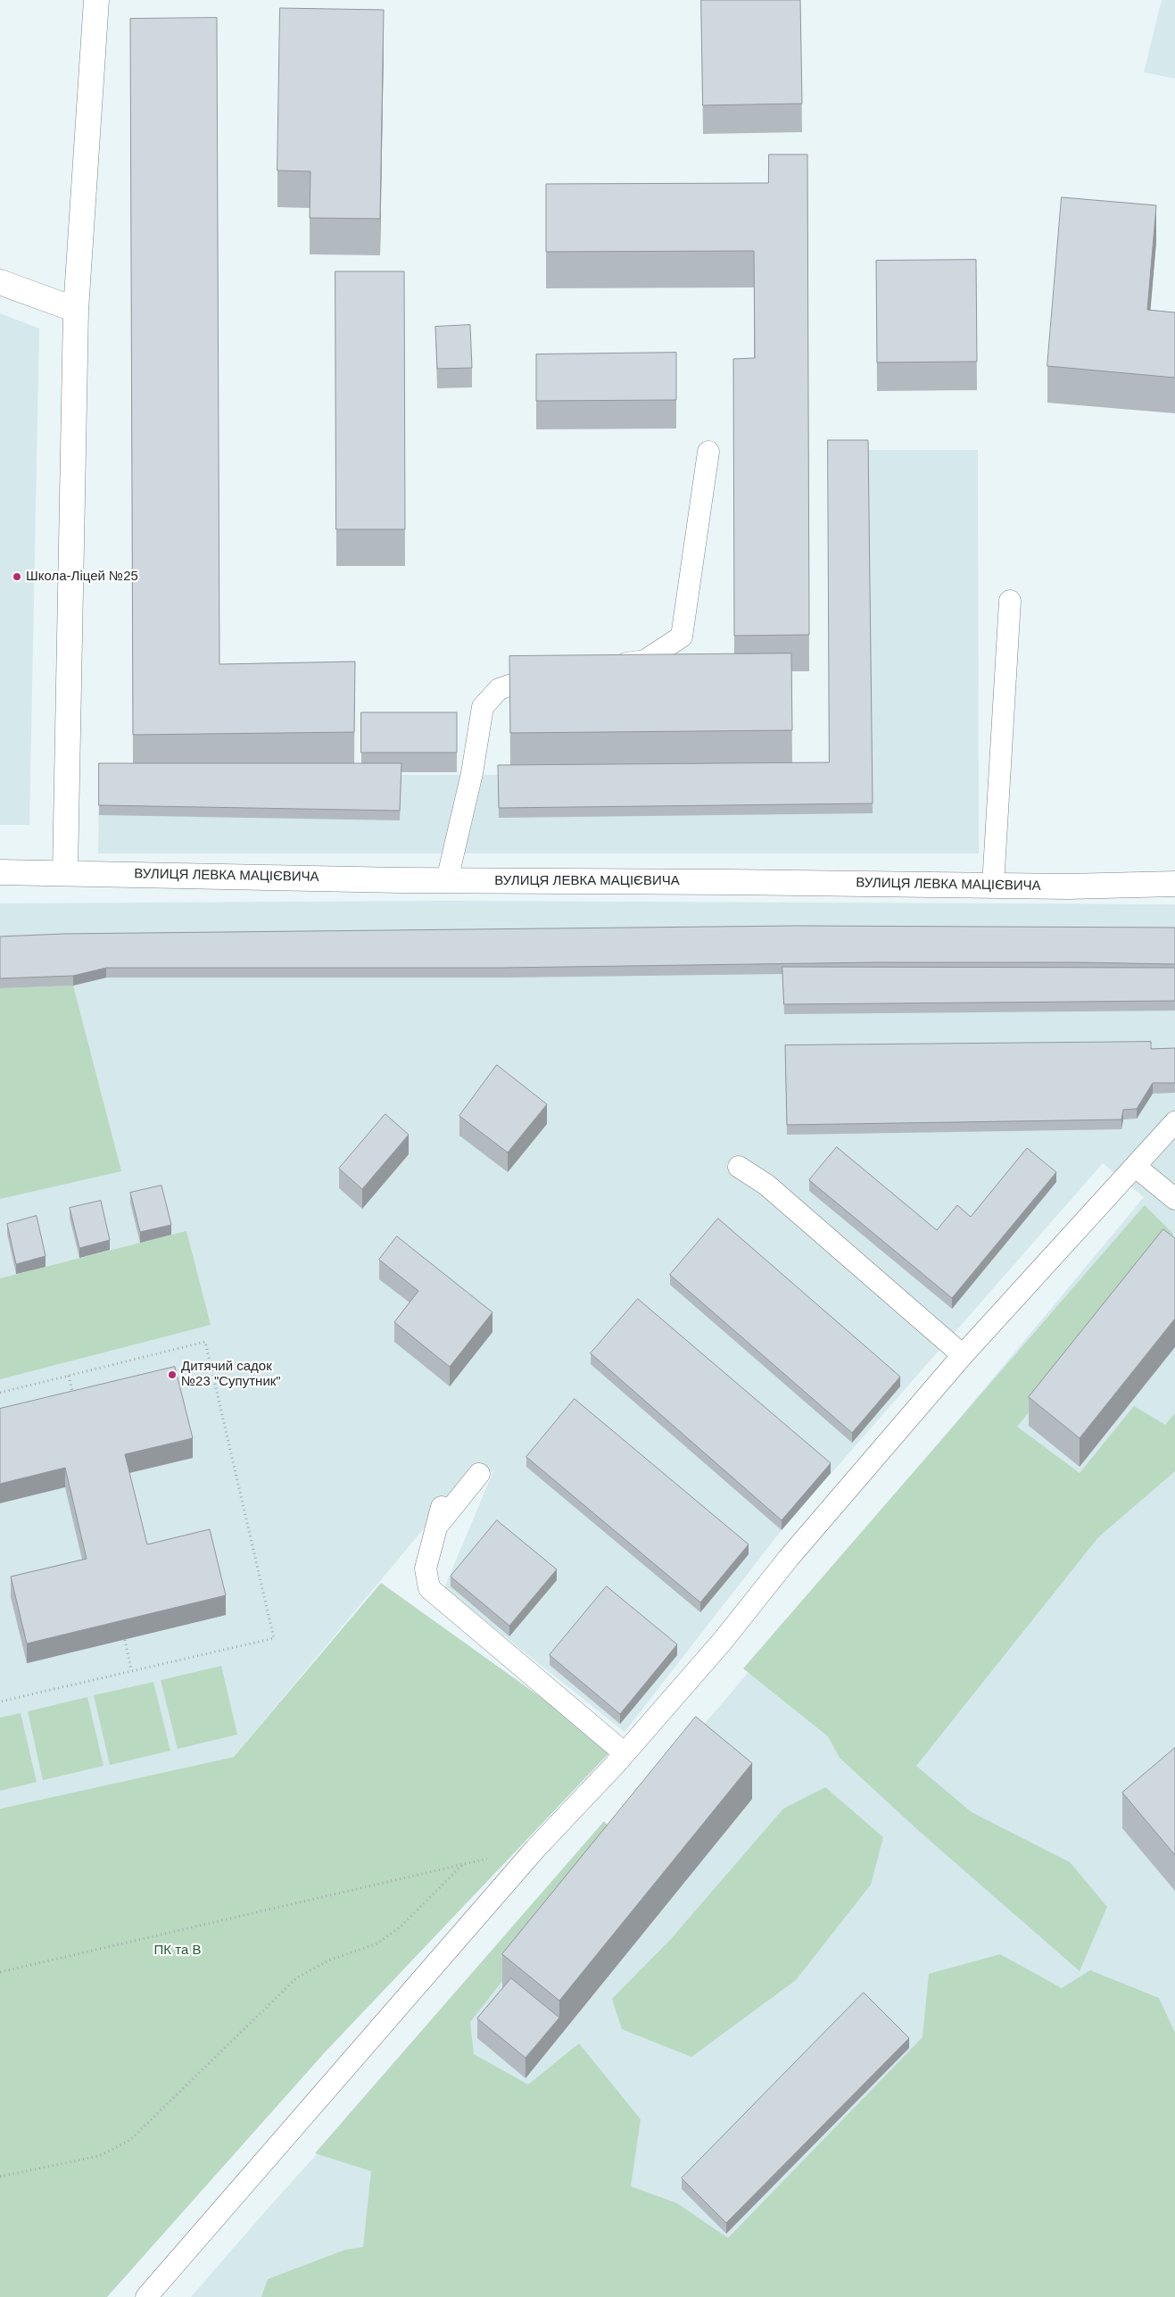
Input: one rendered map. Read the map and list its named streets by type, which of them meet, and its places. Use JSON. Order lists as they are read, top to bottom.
{
  "streets": {
    "street": ["ВУЛИЦЯ ЛЕВКА МАЦІЄВИЧА"]
  },
  "parks": ["ПК та В"],
  "places": ["Школа-Ліцей №25", "Дитячий садок №23 \"Супутник\""]
}
